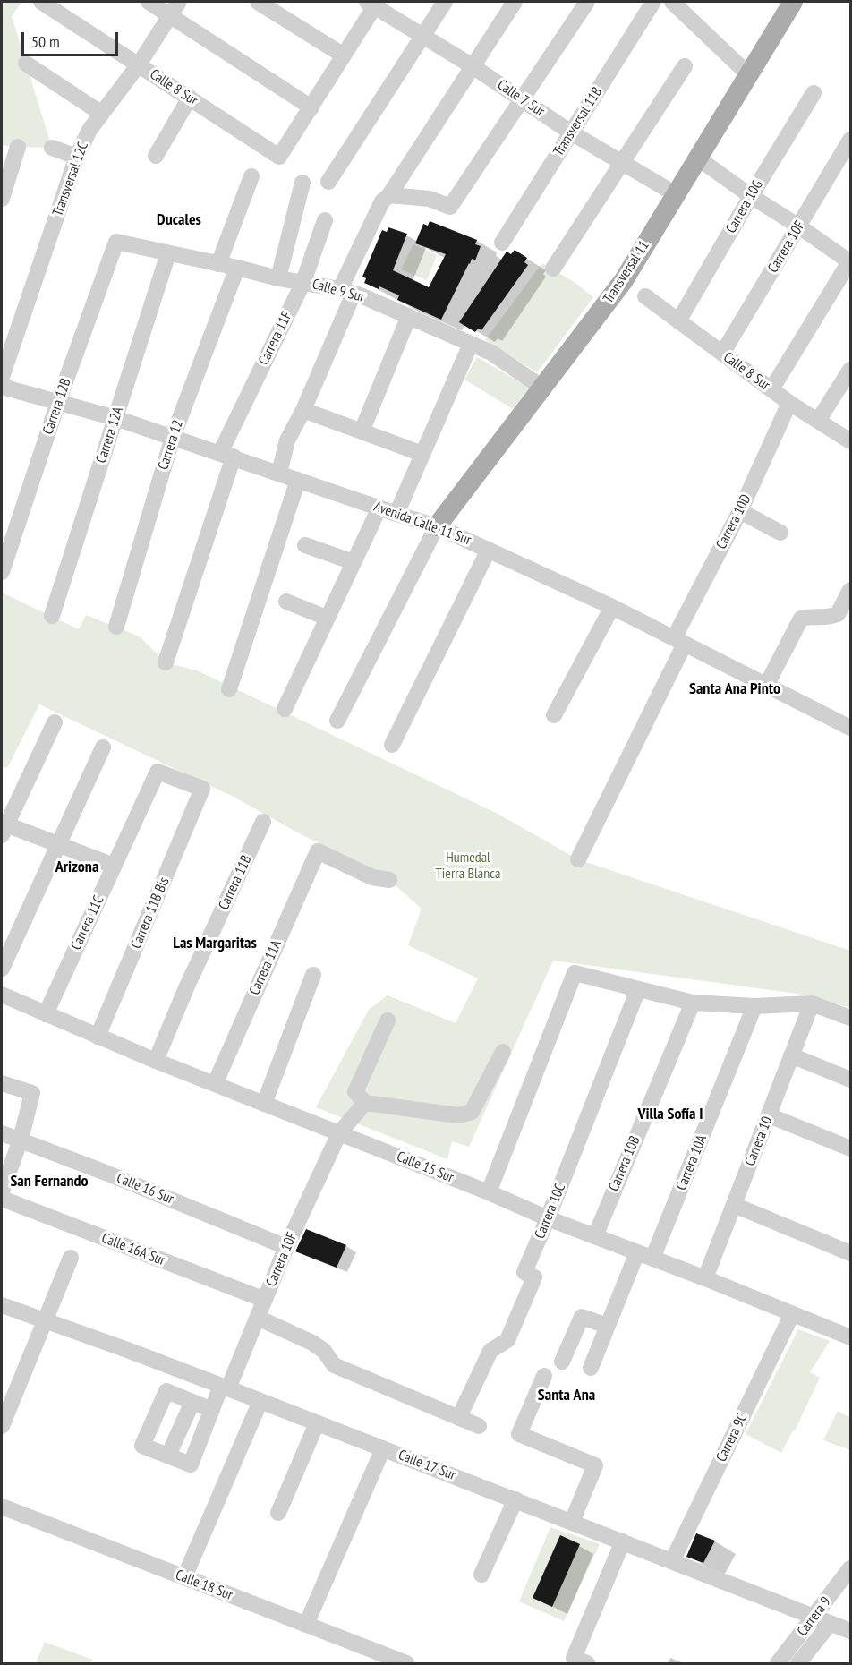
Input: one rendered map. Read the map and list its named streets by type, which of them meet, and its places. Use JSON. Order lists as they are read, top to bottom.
{
  "streets": {
    "main road": ["Transversal 11"],
    "street": [
      "Calle 8 Sur",
      "Calle 7 Sur",
      "Transversal 11B",
      "Transversal 12C",
      "Carrera 10G",
      "Carrera 10F",
      "Calle 9 Sur",
      "Carrera 11F",
      "Carrera 12B",
      "Carrera 12A",
      "Carrera 12",
      "Carrera 10D",
      "Avenida Calle 11 Sur",
      "Carrera 11B",
      "Carrera 11B Bis",
      "Carrera 11C",
      "Carrera 11A",
      "Carrera 10",
      "Carrera 10A",
      "Carrera 10B",
      "Calle 15 Sur",
      "Calle 16 Sur",
      "Carrera 10C",
      "Calle 16A Sur",
      "Carrera 9C",
      "Calle 17 Sur",
      "Calle 18 Sur",
      "Carrera 9"
    ]
  },
  "crossings": [
    ["Calle 8 Sur", "Transversal 12C"],
    ["Calle 8 Sur", "Carrera 10G"],
    ["Calle 8 Sur", "Carrera 10F"],
    ["Calle 8 Sur", "Carrera 10D"],
    ["Calle 7 Sur", "Transversal 11B"],
    ["Calle 7 Sur", "Transversal 11"],
    ["Carrera 10F", "Calle 15 Sur"],
    ["Carrera 10F", "Calle 16 Sur"],
    ["Carrera 10F", "Calle 16A Sur"],
    ["Carrera 10F", "Calle 17 Sur"],
    ["Transversal 11", "Calle 9 Sur"],
    ["Transversal 11", "Avenida Calle 11 Sur"],
    ["Calle 9 Sur", "Carrera 11F"],
    ["Calle 9 Sur", "Carrera 12B"],
    ["Calle 9 Sur", "Carrera 12A"],
    ["Calle 9 Sur", "Carrera 12"],
    ["Carrera 11F", "Avenida Calle 11 Sur"],
    ["Carrera 12B", "Avenida Calle 11 Sur"],
    ["Carrera 12A", "Avenida Calle 11 Sur"],
    ["Carrera 12", "Avenida Calle 11 Sur"],
    ["Carrera 10D", "Avenida Calle 11 Sur"],
    ["Carrera 11B", "Calle 15 Sur"],
    ["Carrera 11B Bis", "Carrera 11C"],
    ["Carrera 11B Bis", "Calle 15 Sur"],
    ["Carrera 11C", "Calle 15 Sur"],
    ["Carrera 11A", "Calle 15 Sur"],
    ["Carrera 10", "Calle 15 Sur"],
    ["Carrera 10A", "Calle 15 Sur"],
    ["Carrera 10B", "Calle 15 Sur"],
    ["Calle 15 Sur", "Carrera 10C"],
    ["Calle 15 Sur", "Carrera 9C"],
    ["Carrera 9C", "Calle 17 Sur"],
    ["Calle 17 Sur", "Carrera 9"]
  ],
  "districts": [
    "Ducales",
    "Santa Ana Pinto",
    "Arizona",
    "Las Margaritas",
    "Villa Sofía I",
    "San Fernando",
    "Santa Ana"
  ],
  "parks": ["Humedal Tierra Blanca"],
  "scale_bar": "50 m"
}
